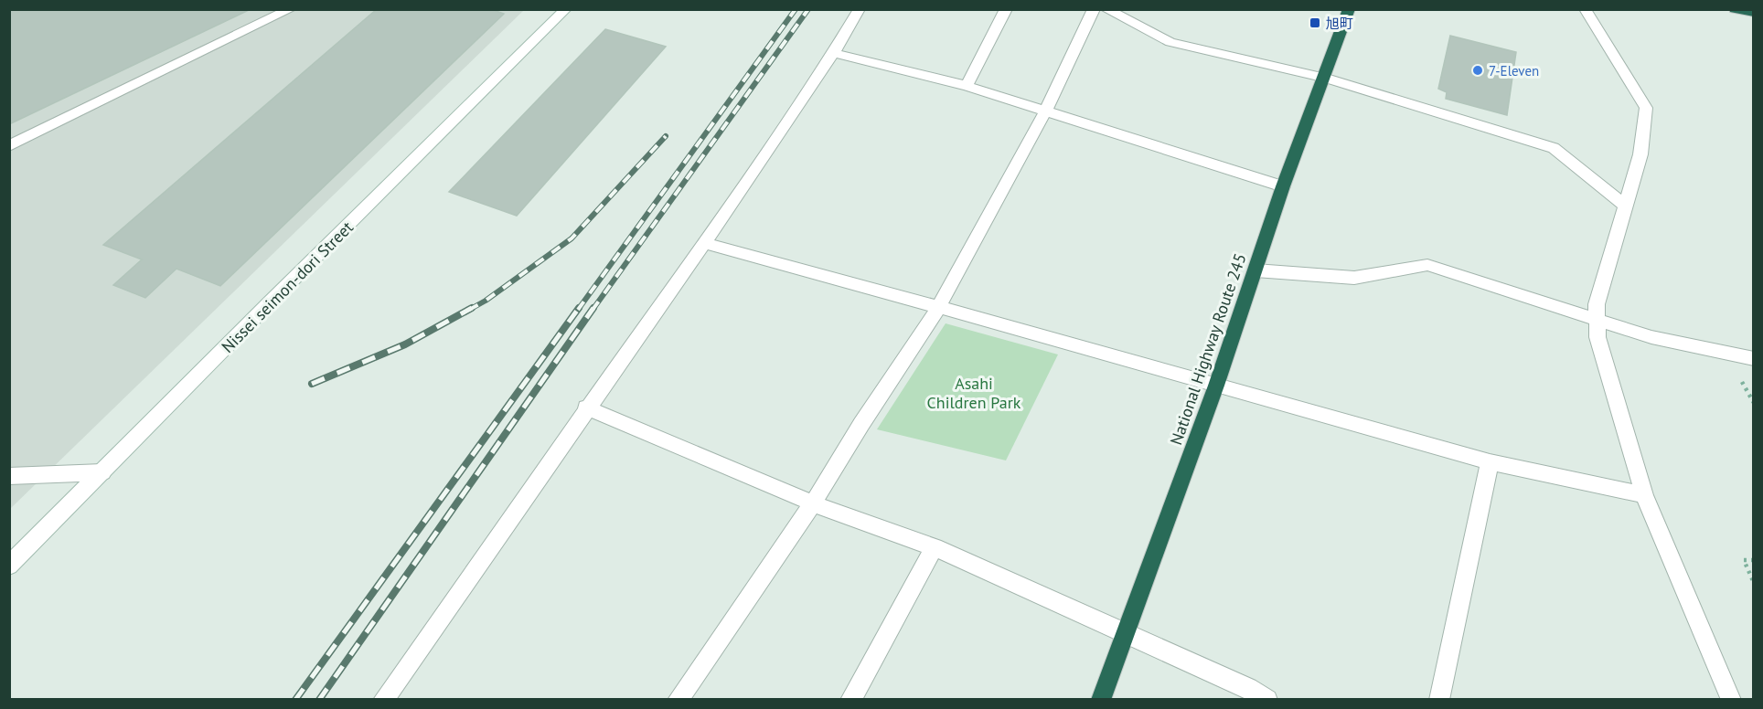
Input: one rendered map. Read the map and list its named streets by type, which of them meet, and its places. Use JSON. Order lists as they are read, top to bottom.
{
  "streets": {
    "highway": ["National Highway Route 245"],
    "street": ["Nissei seimon-dori Street"]
  },
  "parks": ["Asahi Children Park"],
  "places": {
    "transit": ["旭町"],
    "other": ["7-Eleven"]
  }
}
